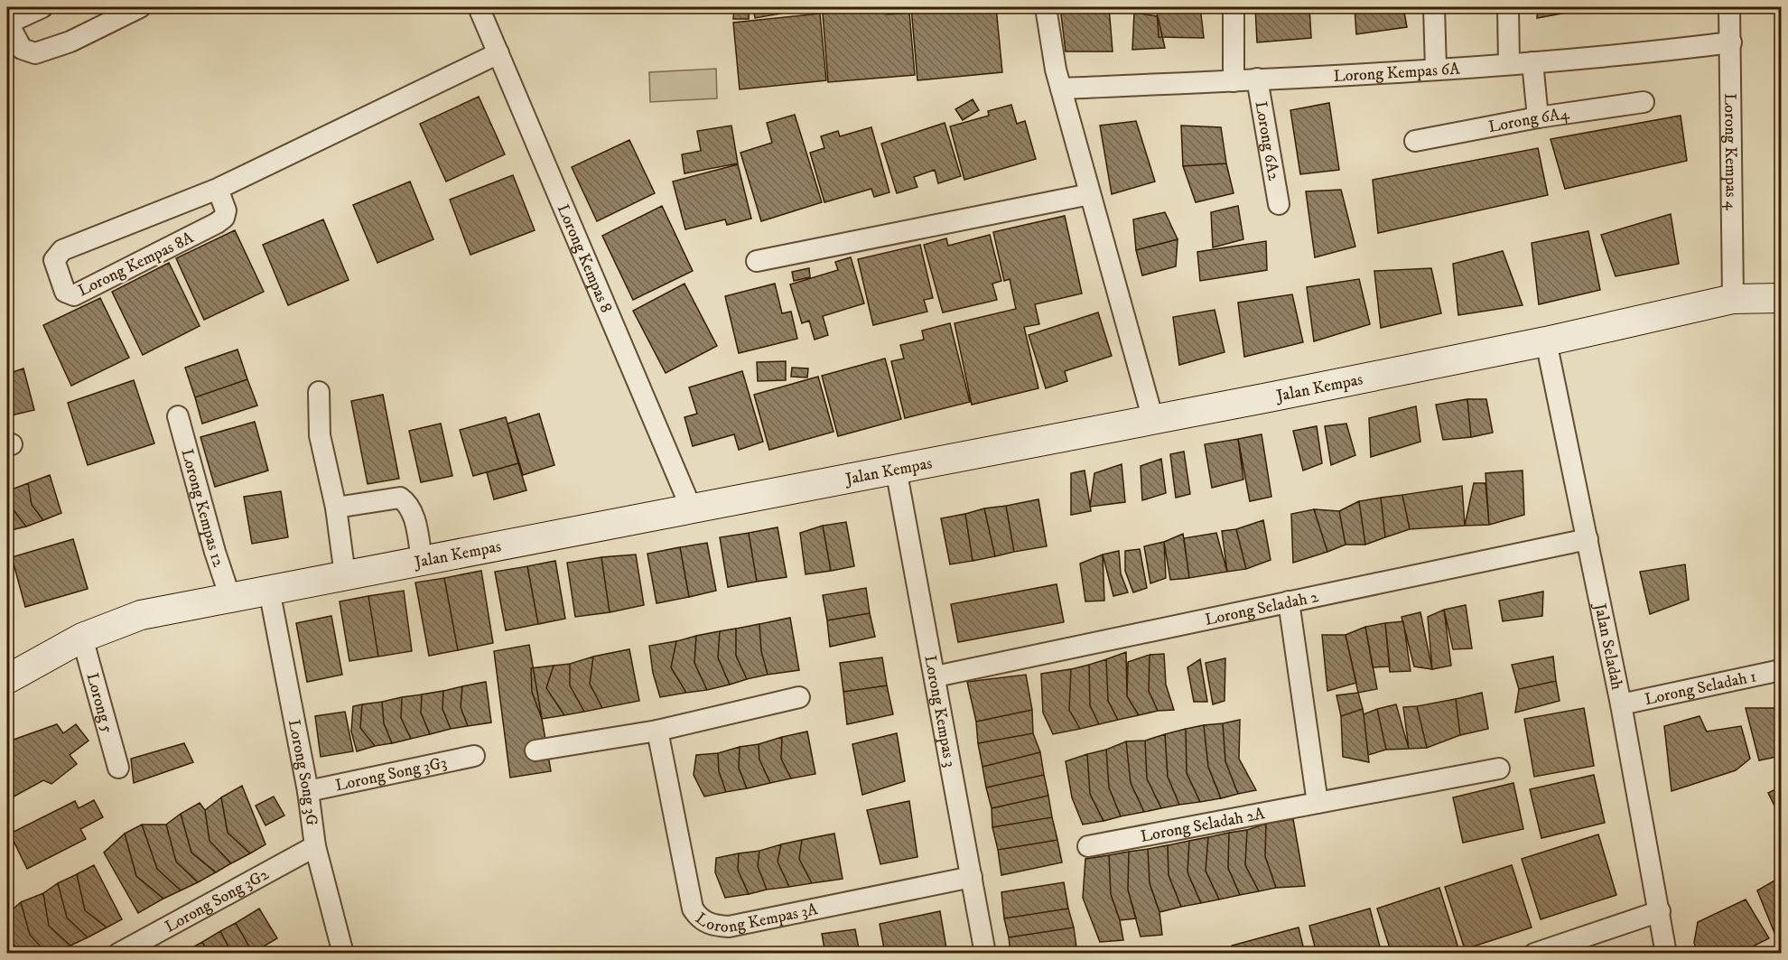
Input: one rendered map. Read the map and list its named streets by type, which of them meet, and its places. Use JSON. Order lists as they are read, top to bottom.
{
  "streets": {
    "street": [
      "Lorong Kempas 6A",
      "Lorong 6A4",
      "Lorong 6A2",
      "Lorong Kempas 4",
      "Lorong Kempas 8",
      "Lorong Kempas 8A",
      "Jalan Kempas",
      "Lorong Kempas 12",
      "Lorong Seladah 2",
      "Jalan Seladah",
      "Lorong Seladah 1",
      "Lorong 5",
      "Lorong Kempas 3",
      "Lorong Song 3G",
      "Lorong Song 3G3",
      "Lorong Seladah 2A",
      "Lorong Song 3G2",
      "Lorong Kempas 3A"
    ]
  },
  "crossings": [
    ["Lorong Kempas 6A", "Lorong 6A2"],
    ["Lorong Kempas 6A", "Lorong Kempas 4"],
    ["Lorong Kempas 4", "Jalan Kempas"],
    ["Lorong Kempas 8", "Lorong Kempas 8A"],
    ["Lorong Kempas 8", "Jalan Kempas"],
    ["Jalan Kempas", "Lorong Kempas 12"],
    ["Jalan Kempas", "Jalan Seladah"],
    ["Jalan Kempas", "Lorong 5"],
    ["Jalan Kempas", "Lorong Kempas 3"],
    ["Jalan Kempas", "Lorong Song 3G"],
    ["Lorong Seladah 2", "Jalan Seladah"],
    ["Lorong Seladah 2", "Lorong Kempas 3"],
    ["Jalan Seladah", "Lorong Seladah 1"],
    ["Lorong Kempas 3", "Lorong Kempas 3A"],
    ["Lorong Song 3G", "Lorong Song 3G3"],
    ["Lorong Song 3G", "Lorong Song 3G2"]
  ]
}
